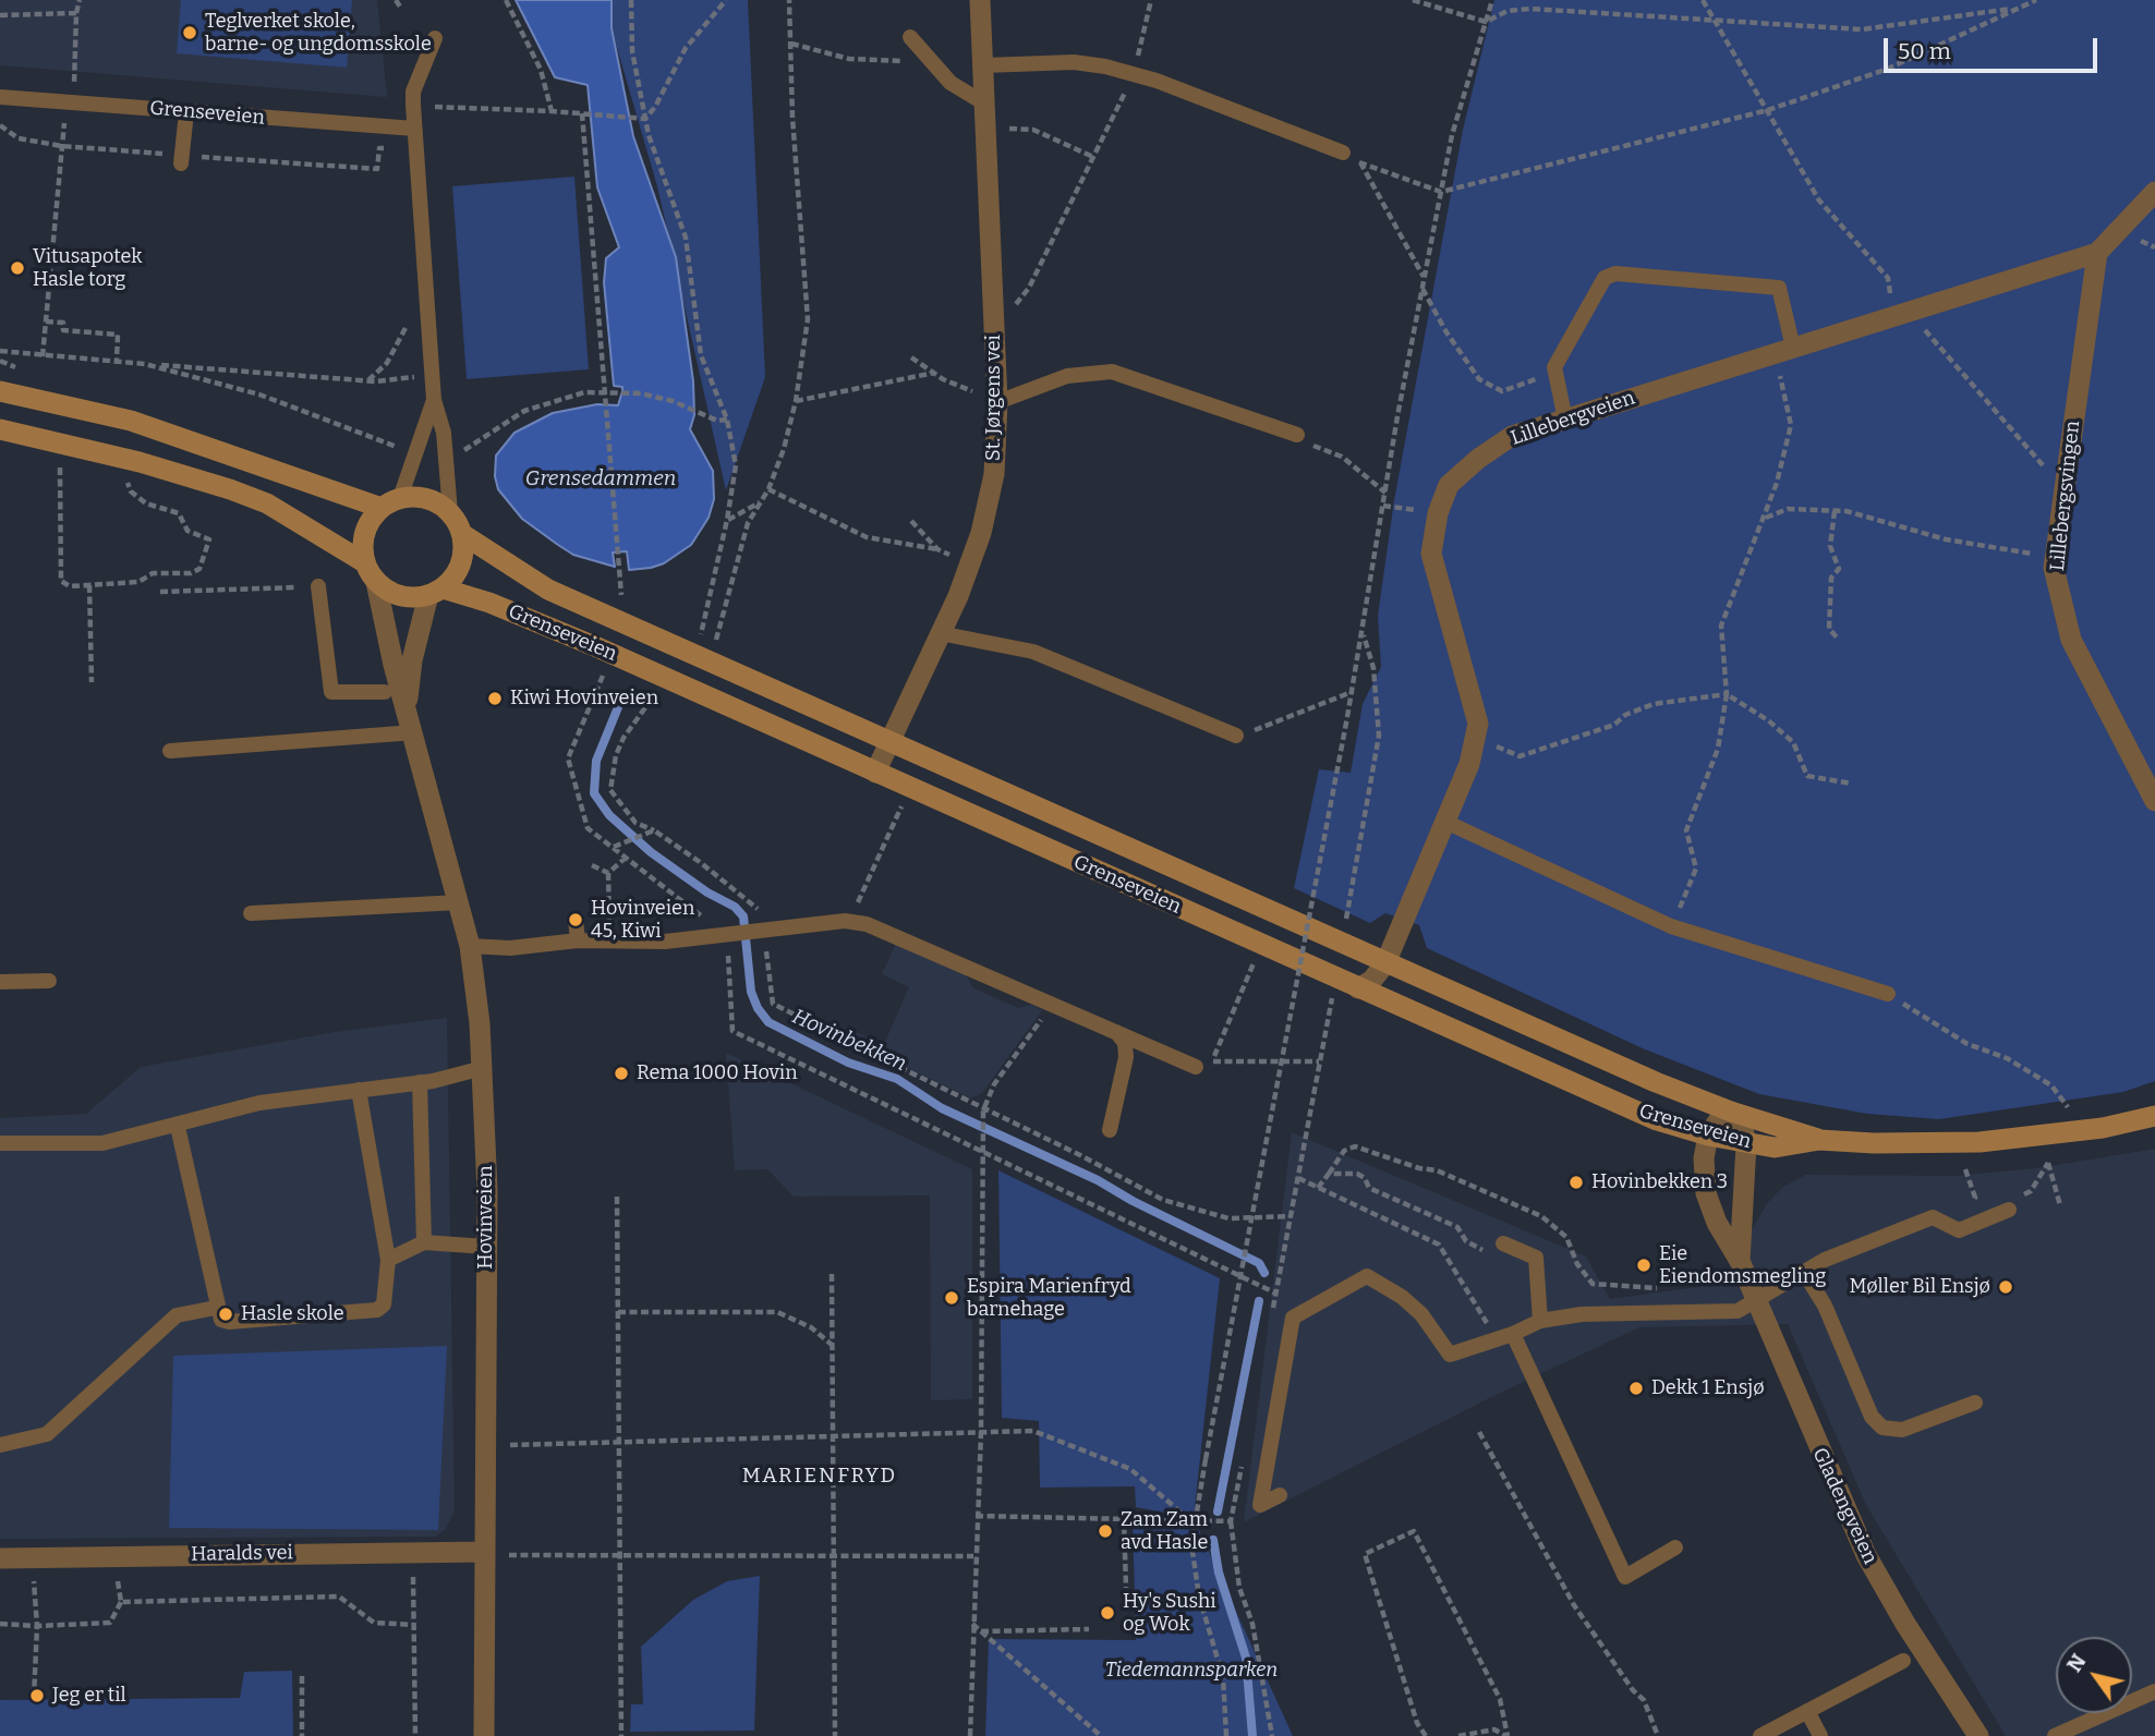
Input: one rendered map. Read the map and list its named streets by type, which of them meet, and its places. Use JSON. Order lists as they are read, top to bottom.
{
  "streets": {
    "main road": ["Grenseveien"],
    "street": [
      "St. Jørgens vei",
      "Lillebergveien",
      "Lillebergsvingen",
      "Hovinveien",
      "Gladengveien",
      "Haralds vei"
    ]
  },
  "crossings": [
    ["Grenseveien", "St. Jørgens vei"],
    ["Grenseveien", "Lillebergveien"],
    ["Grenseveien", "Hovinveien"],
    ["Grenseveien", "Gladengveien"],
    ["Lillebergveien", "Lillebergsvingen"],
    ["Hovinveien", "Haralds vei"]
  ],
  "districts": ["MARIENFRYD"],
  "water": ["Grensedammen", "Hovinbekken"],
  "parks": ["Tiedemannsparken"],
  "places": [
    "Teglverket skole, barne- og ungdomsskole",
    "Vitusapotek Hasle torg",
    "Kiwi Hovinveien",
    "Hovinveien 45, Kiwi",
    "Rema 1000 Hovin",
    "Hovinbekken 3",
    "Eie Eiendomsmegling",
    "Møller Bil Ensjø",
    "Espira Marienfryd barnehage",
    "Hasle skole",
    "Dekk 1 Ensjø",
    "Zam Zam avd Hasle",
    "Hy's Sushi og Wok",
    "Jeg er til"
  ],
  "scale_bar": "50 m",
  "north": "top left"
}
